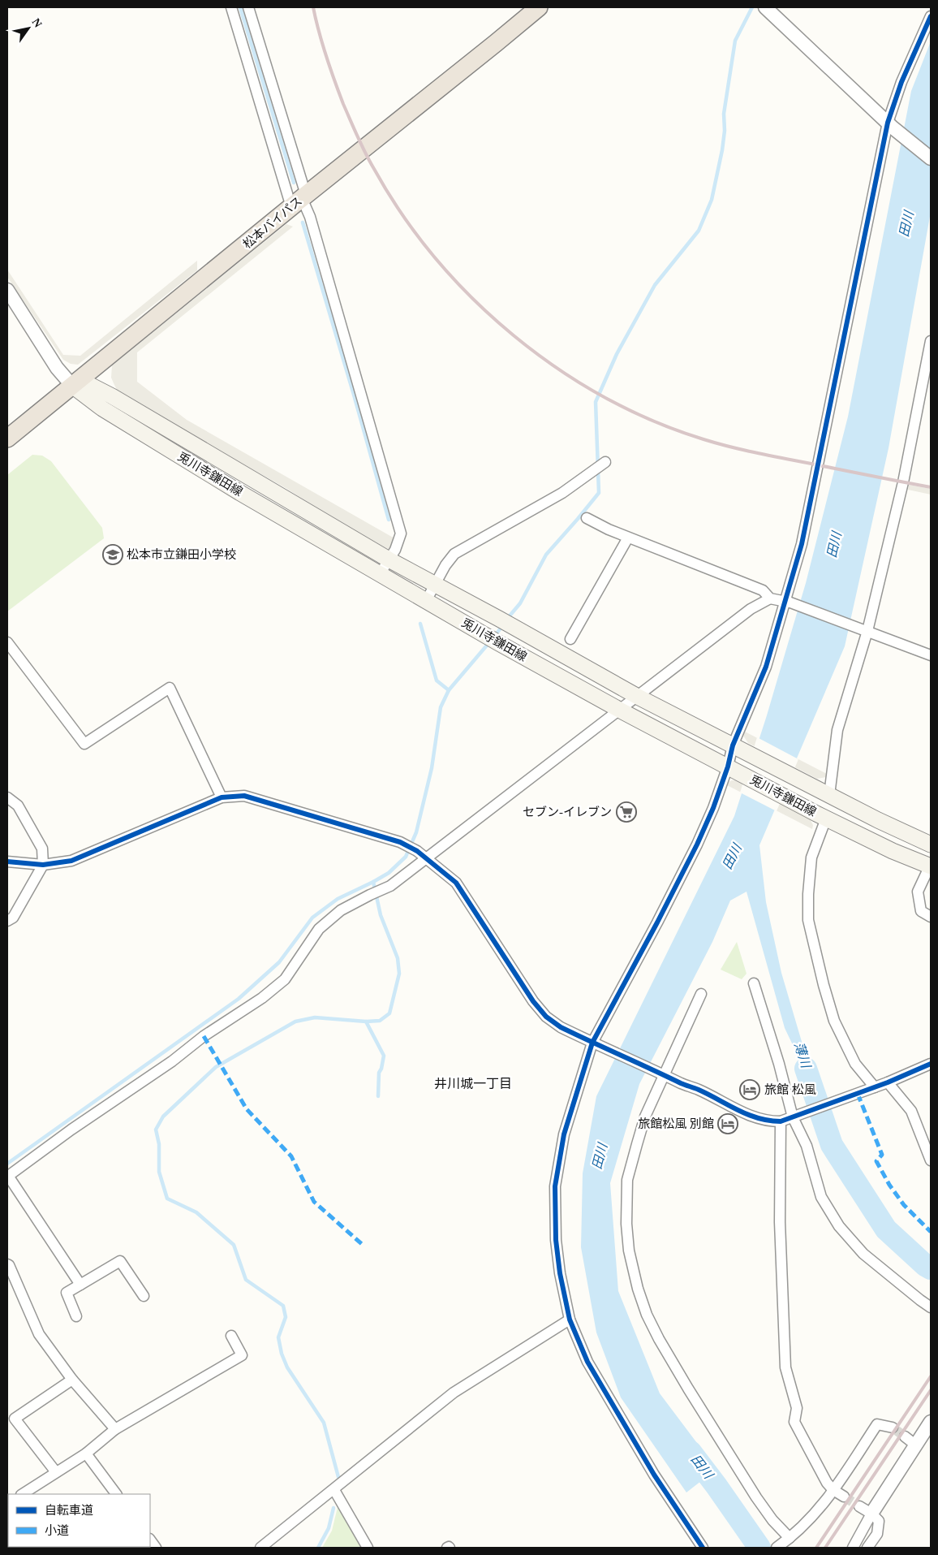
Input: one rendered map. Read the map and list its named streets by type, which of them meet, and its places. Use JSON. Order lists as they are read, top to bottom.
{
  "streets": {
    "highway": ["松本バイパス"],
    "main road": ["兎川寺鎌田線"]
  },
  "crossings": [
    ["松本バイパス", "兎川寺鎌田線"]
  ],
  "districts": ["井川城一丁目"],
  "water": ["田川", "薄川"],
  "places": {
    "school or university": ["松本市立鎌田小学校"],
    "supermarket": ["セブン-イレブン"],
    "hotel": ["旅館 松風", "旅館松風 別館"]
  },
  "legend": ["自転車道", "小道"],
  "north": "top right"
}
